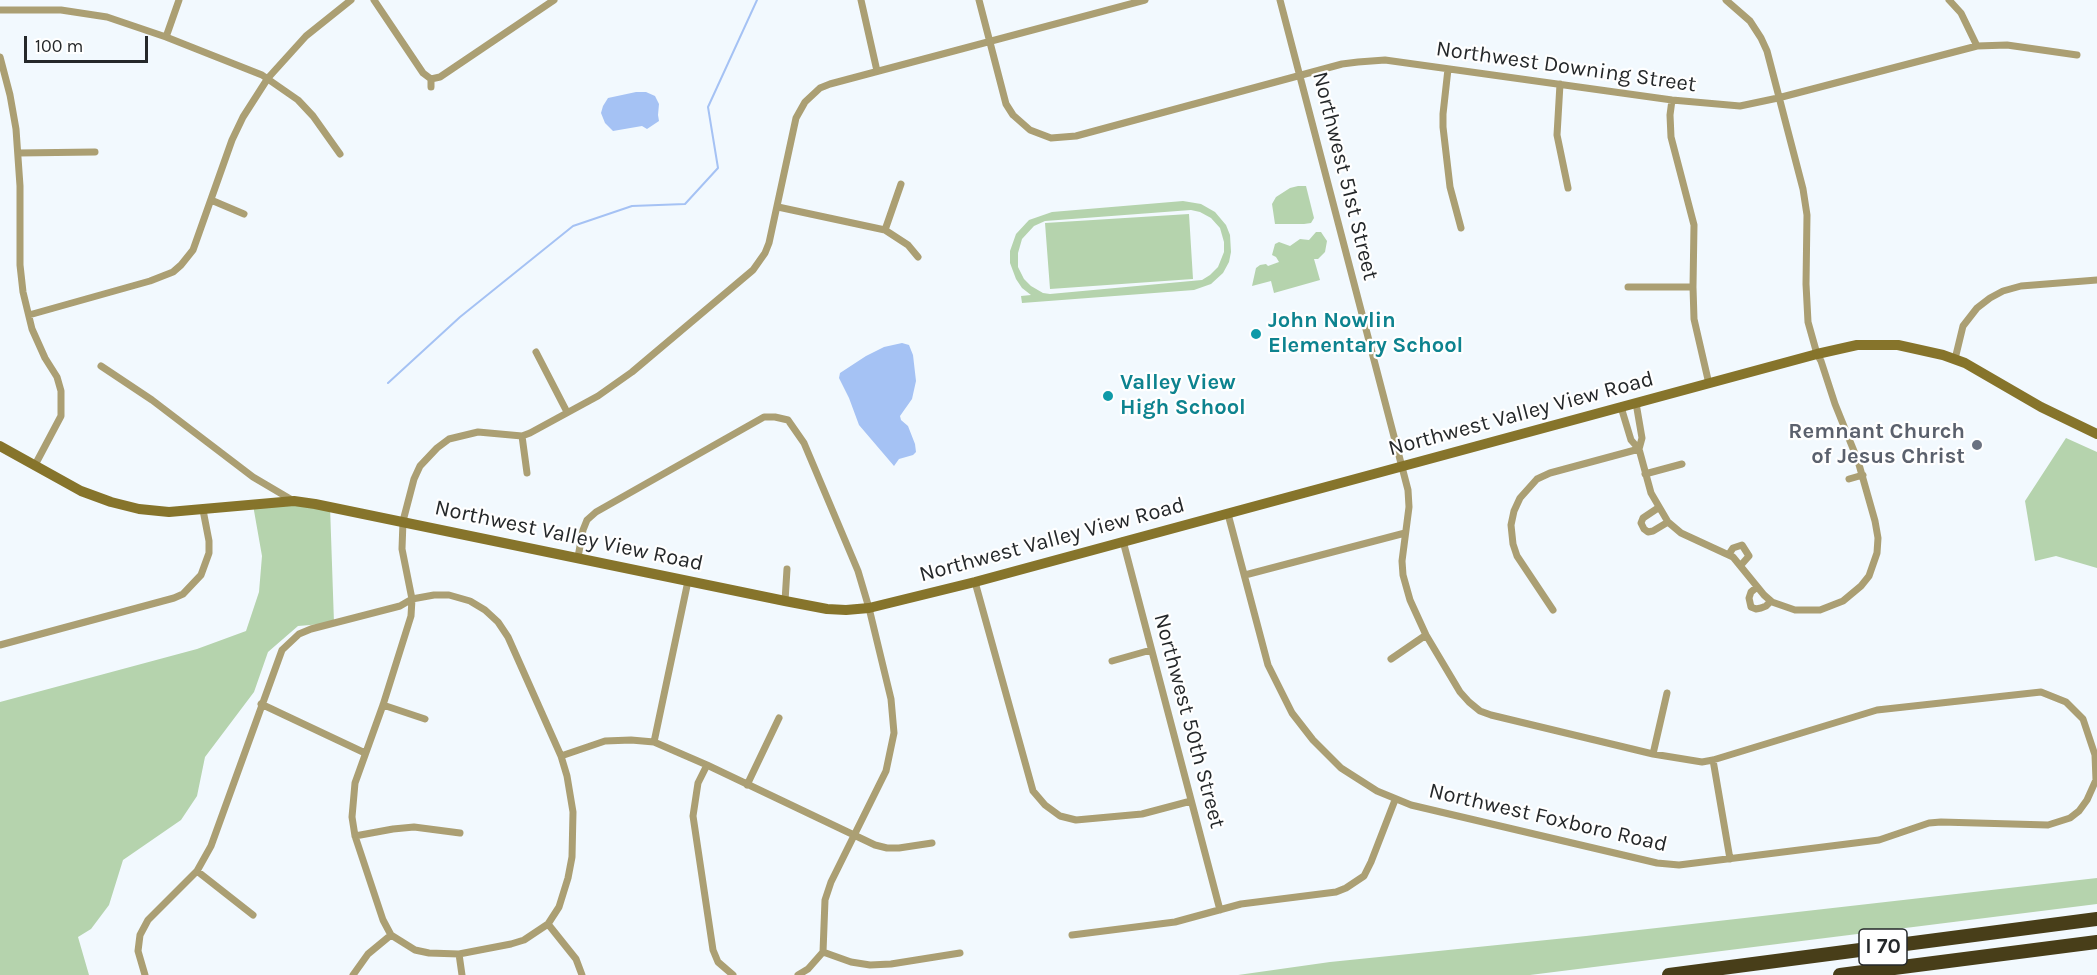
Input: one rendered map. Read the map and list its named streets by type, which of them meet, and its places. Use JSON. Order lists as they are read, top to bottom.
{
  "streets": {
    "highway": ["I 70"],
    "street": [
      "Northwest Downing Street",
      "Northwest 51st Street",
      "Northwest Valley View Road",
      "Northwest 50th Street",
      "Northwest Foxboro Road"
    ]
  },
  "crossings": [
    ["Northwest Downing Street", "Northwest 51st Street"],
    ["Northwest 51st Street", "Northwest Valley View Road"],
    ["Northwest 51st Street", "Northwest Foxboro Road"],
    ["Northwest Valley View Road", "Northwest 50th Street"],
    ["Northwest Valley View Road", "Northwest Foxboro Road"]
  ],
  "places": ["John Nowlin Elementary School", "Valley View High School", "Remnant Church of Jesus Christ"],
  "scale_bar": "100 m"
}
